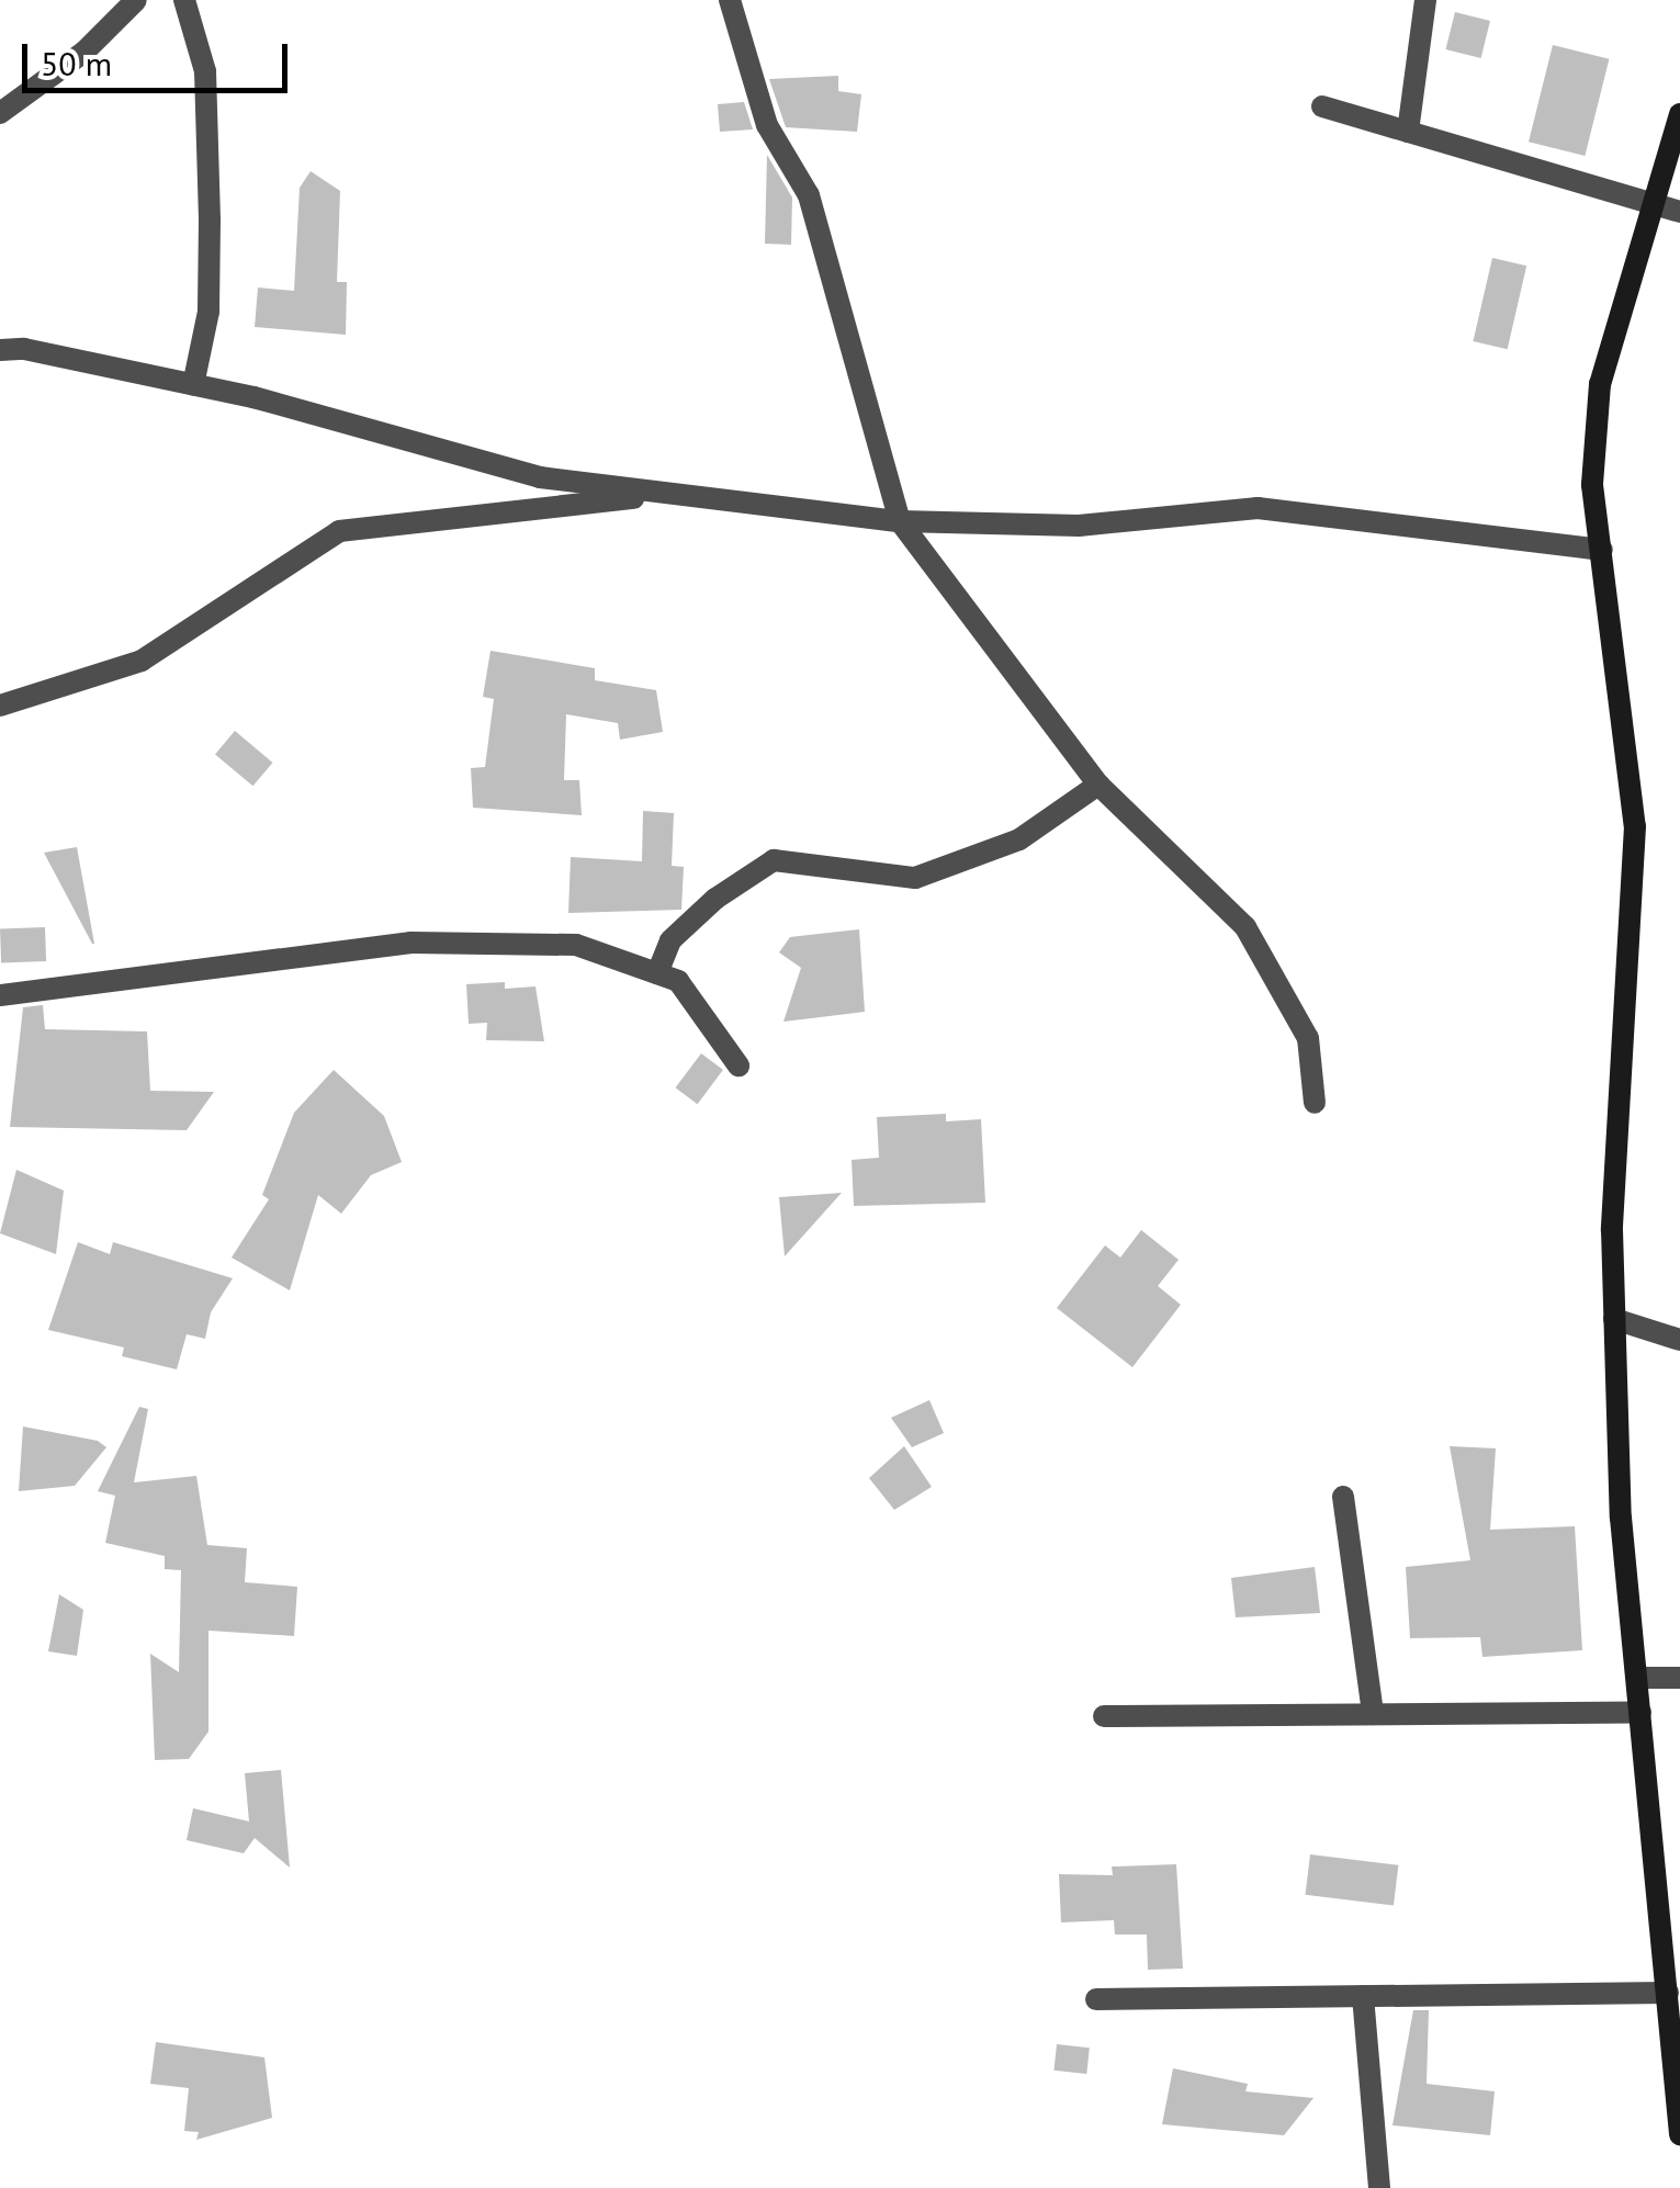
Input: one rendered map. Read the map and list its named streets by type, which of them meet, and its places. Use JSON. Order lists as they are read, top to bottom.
{
  "scale_bar": "50 m"
}
